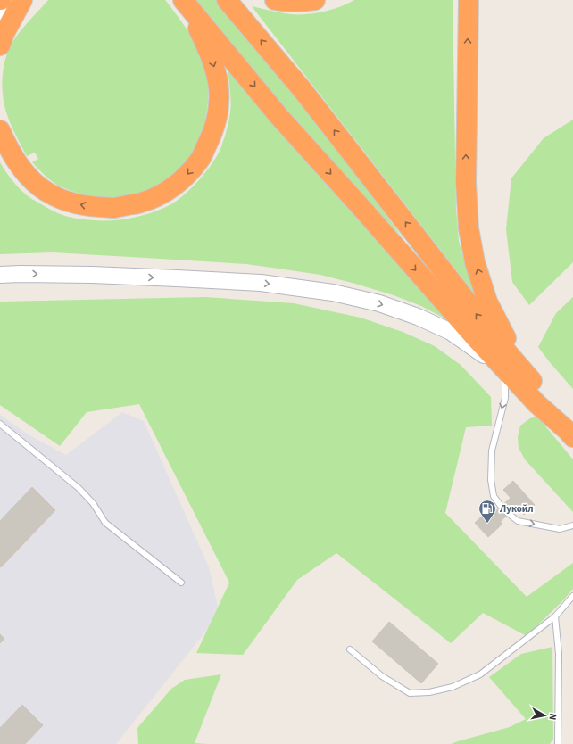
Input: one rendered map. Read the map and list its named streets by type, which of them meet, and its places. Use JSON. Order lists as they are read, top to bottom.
{
  "places": {
    "fuel station": ["Лукойл"]
  },
  "north": "right"
}
